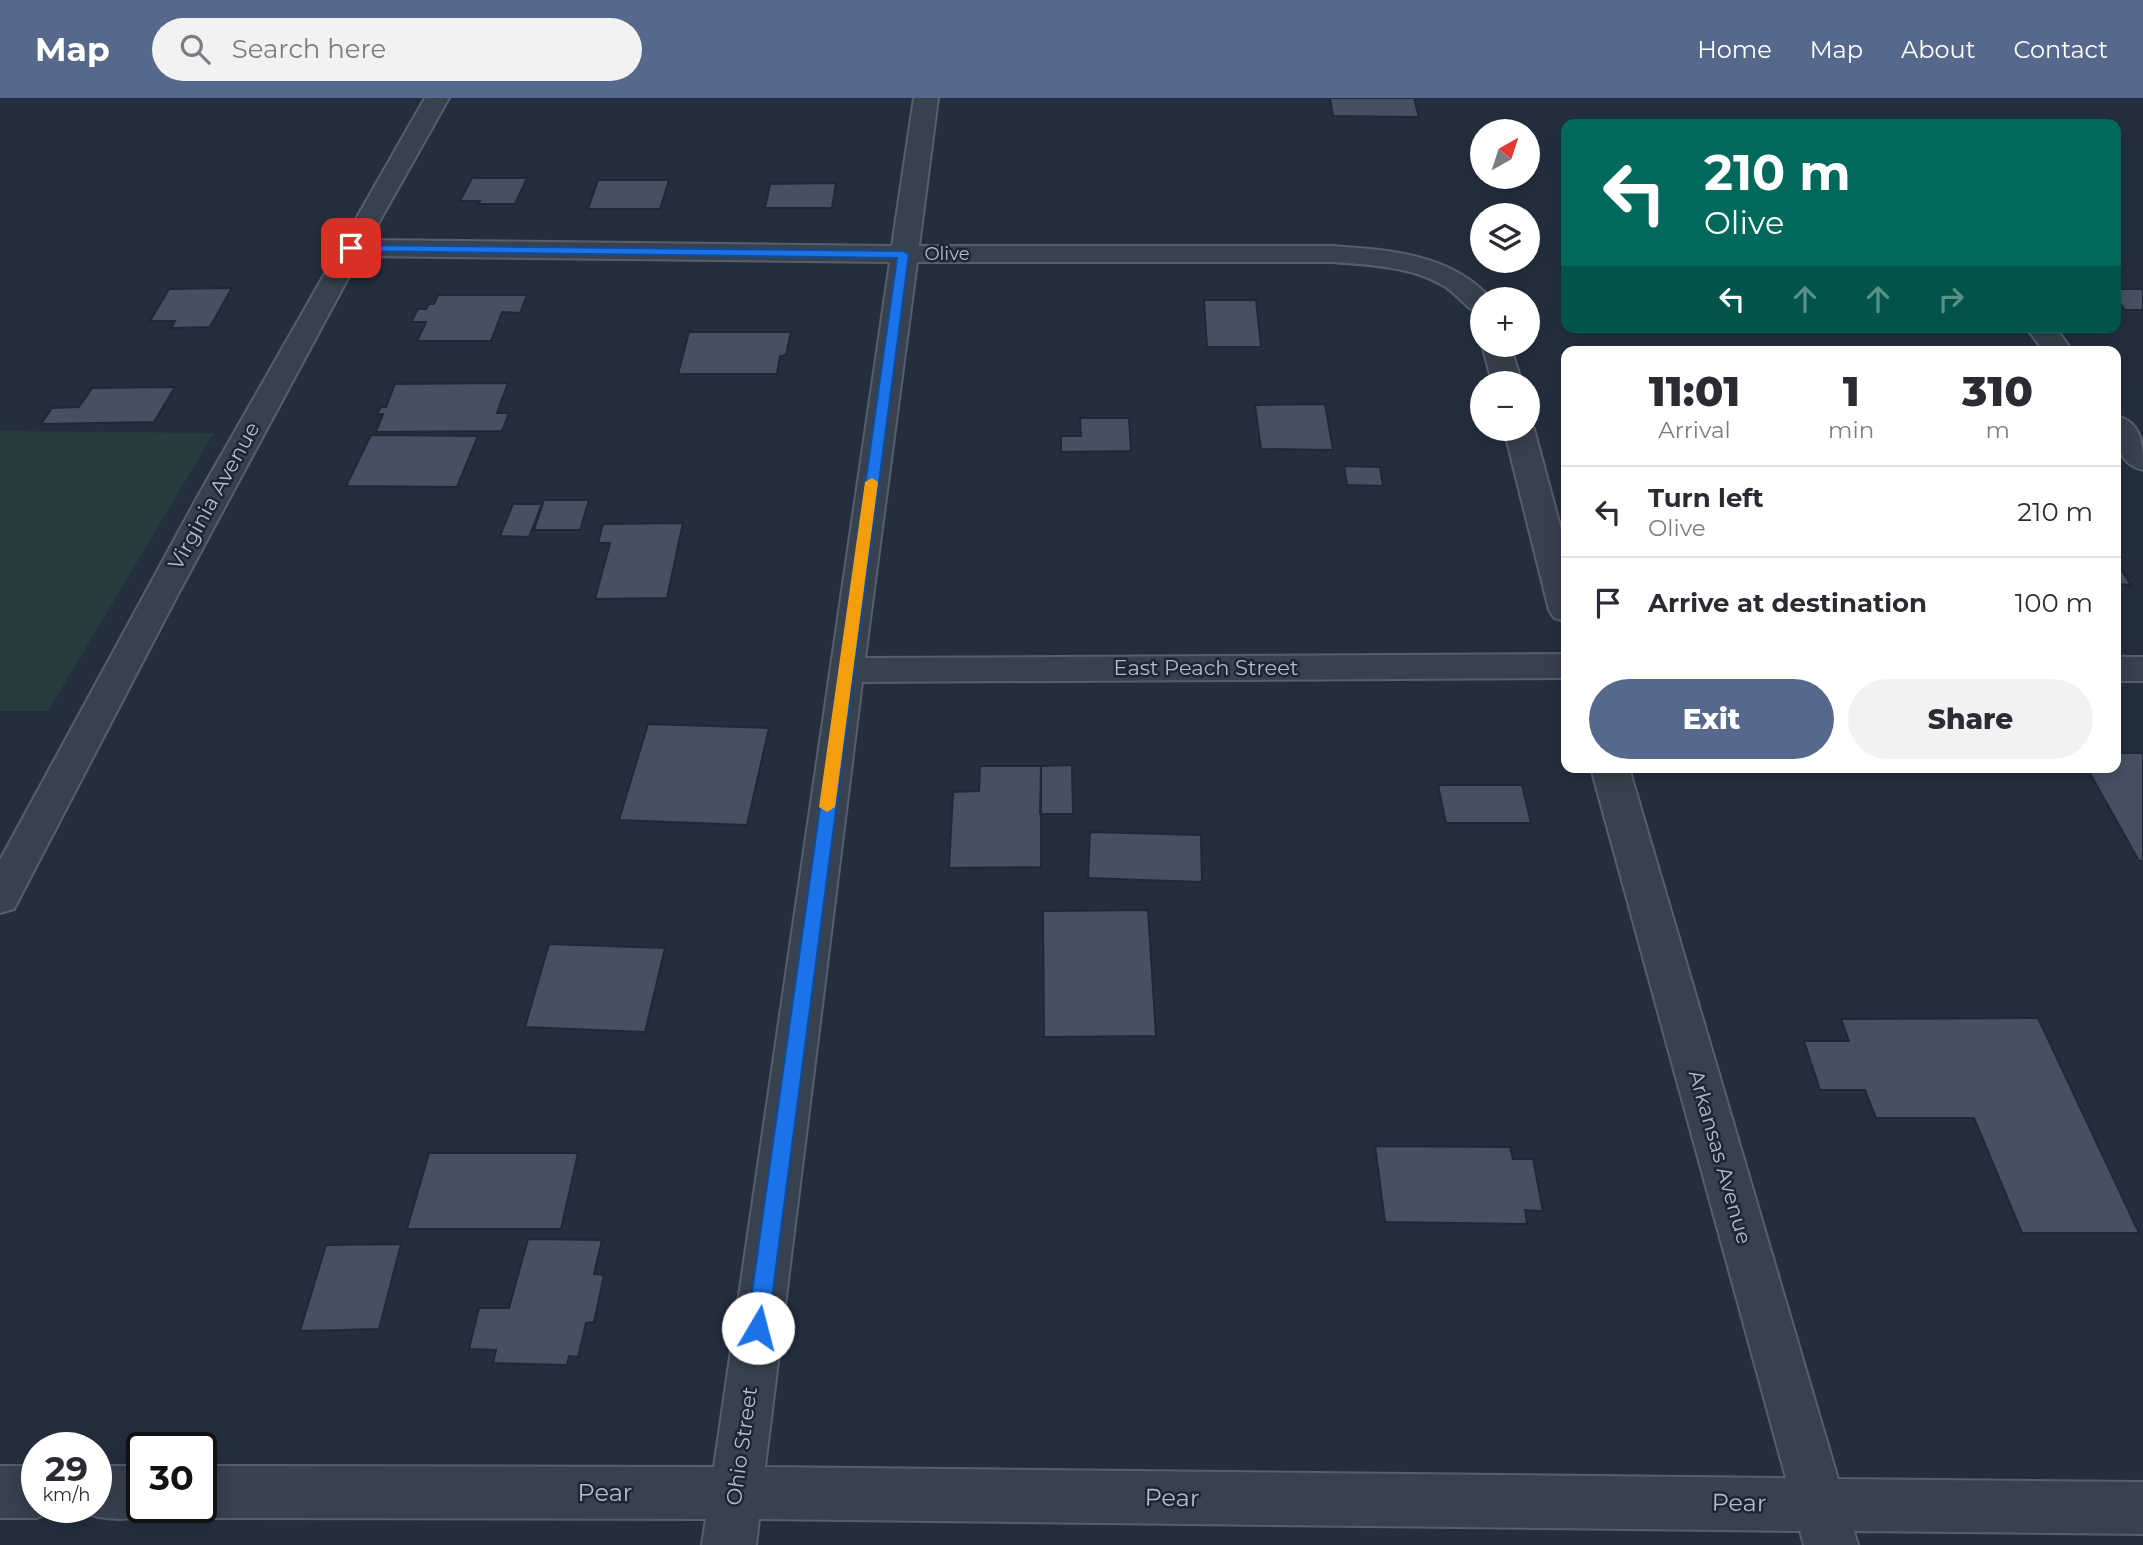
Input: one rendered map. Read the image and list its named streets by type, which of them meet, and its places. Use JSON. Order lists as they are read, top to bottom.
{
  "streets": {
    "street": [
      "Olive",
      "Virginia Avenue",
      "East Peach Street",
      "Arkansas Avenue",
      "Ohio Street",
      "Pear"
    ]
  },
  "crossings": [
    ["Olive", "Virginia Avenue"],
    ["Olive", "Ohio Street"],
    ["East Peach Street", "Ohio Street"],
    ["Arkansas Avenue", "Pear"],
    ["Ohio Street", "Pear"]
  ],
  "north": "top right",
  "page": {
    "header": "Map",
    "search": "Search here",
    "nav": [
      "Home",
      "Map",
      "About",
      "Contact"
    ],
    "map_buttons": ["+", "−"],
    "turn": ["210 m", "Olive"],
    "eta": [
      "11:01",
      "Arrival",
      "1",
      "min",
      "310",
      "m"
    ],
    "list": [
      {
        "name": "Turn left",
        "note": "Olive",
        "value": "210 m"
      },
      {
        "name": "Arrive at destination",
        "value": "100 m"
      }
    ],
    "buttons": ["Exit", "Share"],
    "speed": "29 km/h",
    "limit": "30"
  }
}
